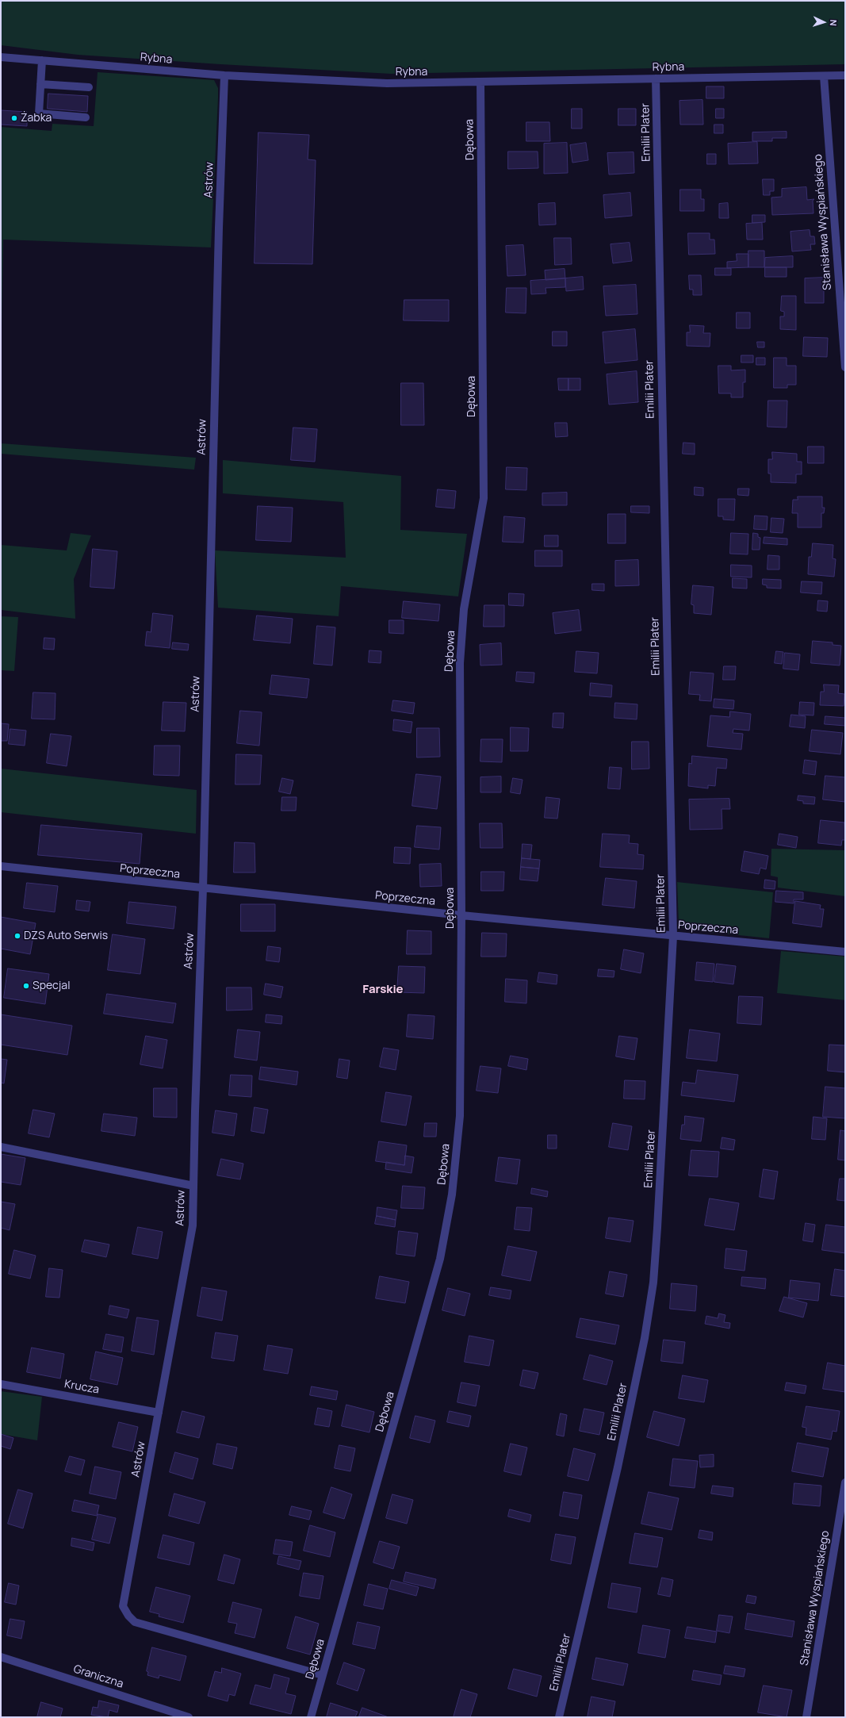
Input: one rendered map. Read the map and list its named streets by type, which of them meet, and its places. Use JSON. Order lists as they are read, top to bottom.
{
  "streets": {
    "street": [
      "Rybna",
      "Emilii Plater",
      "Dębowa",
      "Astrów",
      "Stanisława Wyspiańskiego",
      "Poprzeczna",
      "Krucza",
      "Graniczna"
    ]
  },
  "crossings": [
    ["Rybna", "Emilii Plater"],
    ["Rybna", "Dębowa"],
    ["Rybna", "Astrów"],
    ["Rybna", "Stanisława Wyspiańskiego"],
    ["Emilii Plater", "Poprzeczna"],
    ["Dębowa", "Astrów"],
    ["Dębowa", "Poprzeczna"],
    ["Astrów", "Poprzeczna"],
    ["Astrów", "Krucza"]
  ],
  "districts": ["Farskie"],
  "places": ["Żabka", "DZS Auto Serwis", "Specjal"],
  "north": "right"
}
